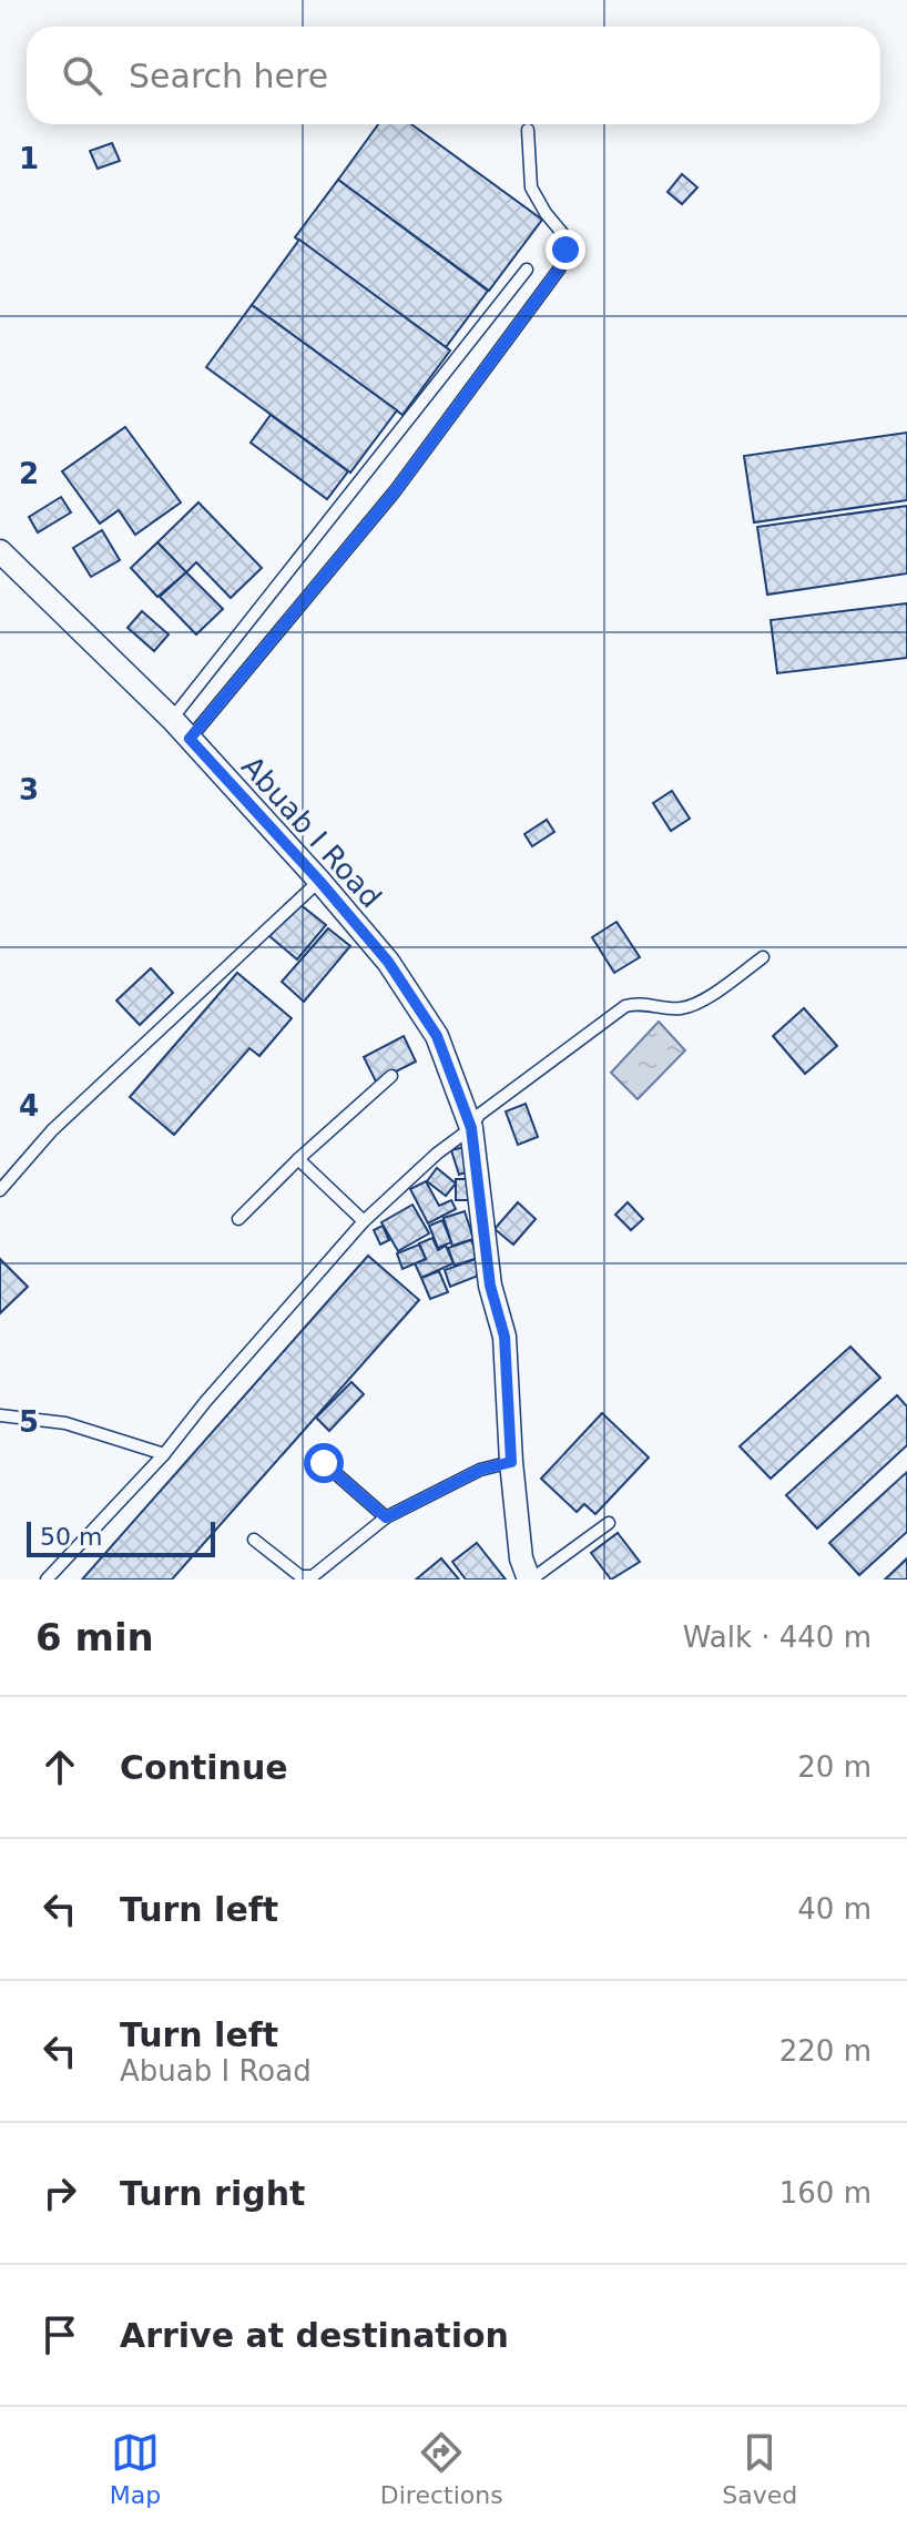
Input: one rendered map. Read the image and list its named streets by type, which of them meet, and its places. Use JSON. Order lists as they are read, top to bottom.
{
  "streets": {
    "street": ["Abuab Ⅰ Road"]
  },
  "scale_bar": "50 m",
  "page": {
    "search": "Search here",
    "scale": "50 m",
    "heading": ["6 min", "Walk · 440 m"],
    "list": [
      ["Continue", "20 m"],
      ["Turn left", "40 m"],
      ["Turn left", "Abuab Ⅰ Road", "220 m"],
      ["Turn right", "160 m"],
      "Arrive at destination"
    ],
    "nav": ["Map", "Directions", "Saved"]
  },
  "grid": {
    "rows": [
      "1",
      "2",
      "3",
      "4",
      "5"
    ]
  }
}
